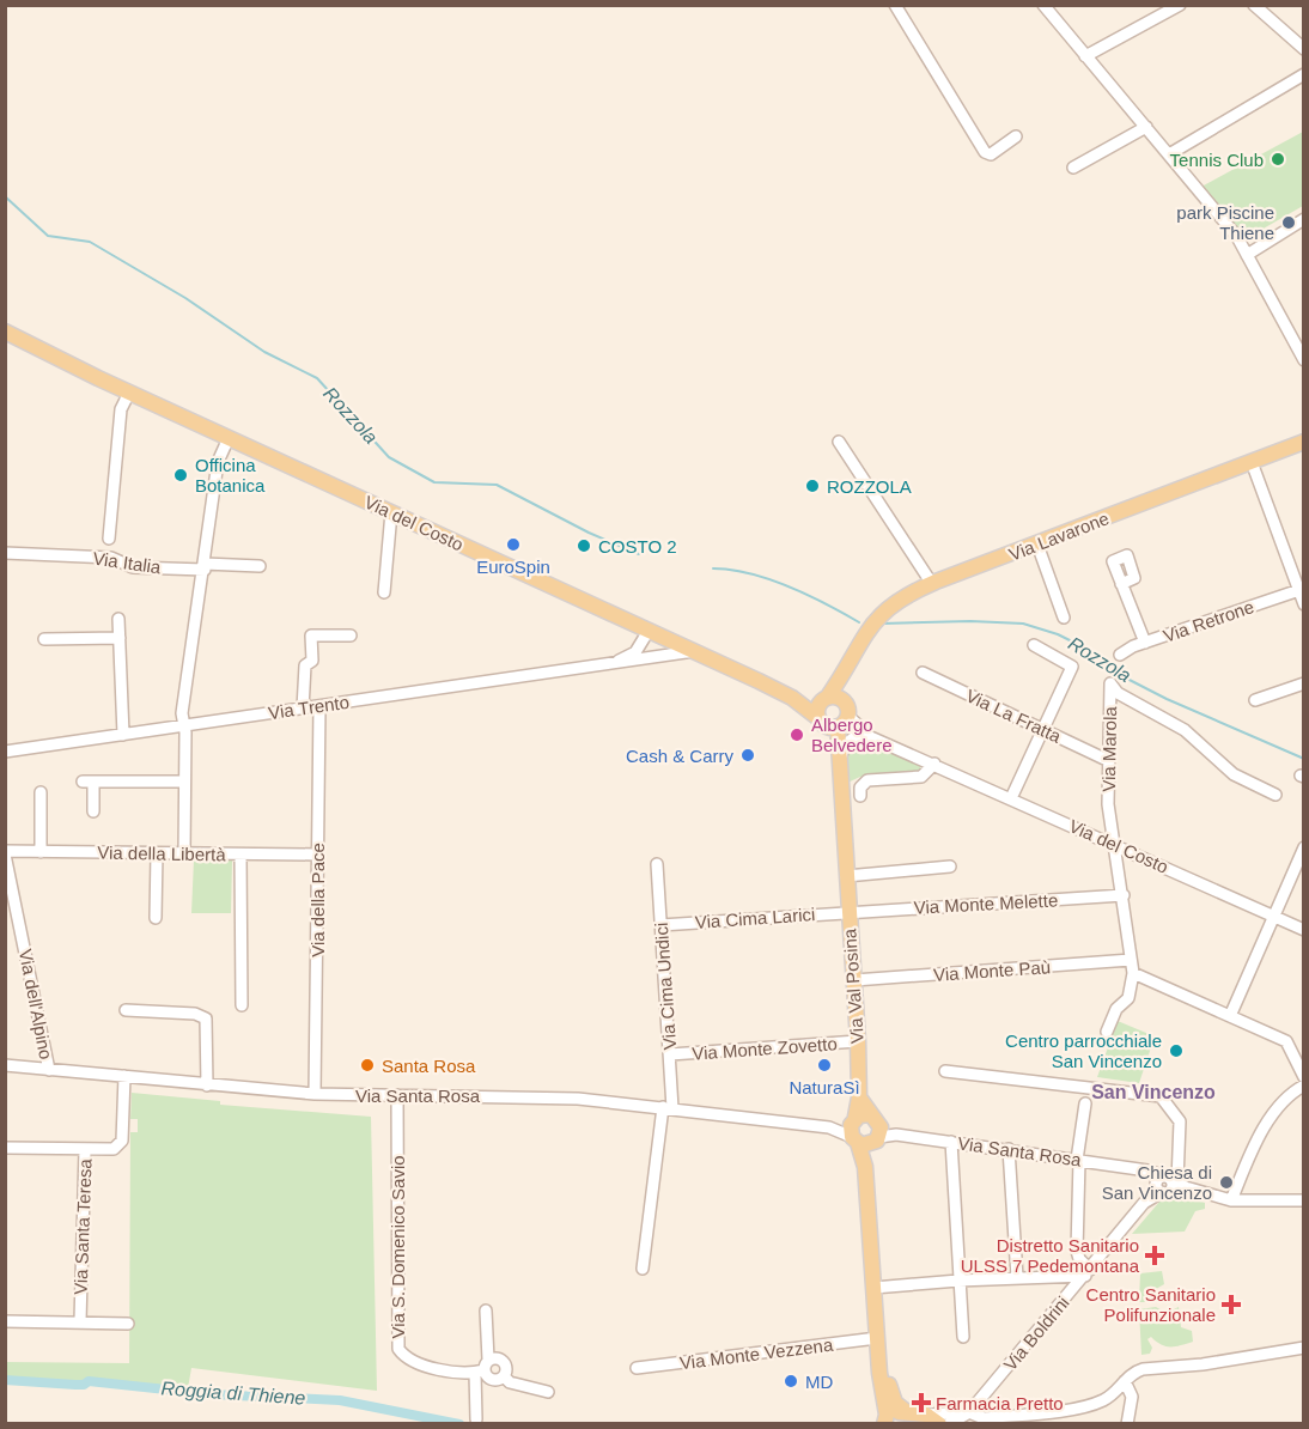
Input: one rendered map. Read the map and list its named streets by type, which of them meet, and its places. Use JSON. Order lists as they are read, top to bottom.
{
  "streets": {
    "main road": ["Via del Costo", "Via Lavarone", "Via Val Posina"],
    "street": [
      "Via Italia",
      "Via Retrone",
      "Via Trento",
      "Via La Fratta",
      "Via Marola",
      "Via della Libertà",
      "Via della Pace",
      "Via Monte Melette",
      "Via Cima Larici",
      "Via Monte Paù",
      "Via Cima Undici",
      "Via dell'Alpino",
      "Via Monte Zovetto",
      "Via Santa Rosa",
      "Via Santa Teresa",
      "Via S. Domenico Savio",
      "Via Boldrini",
      "Via Monte Vezzena"
    ]
  },
  "crossings": [
    ["Via del Costo", "Via Lavarone"],
    ["Via del Costo", "Via Trento"],
    ["Via del Costo", "Via Marola"],
    ["Via del Costo", "Via Val Posina"],
    ["Via Lavarone", "Via Val Posina"],
    ["Via Trento", "Via della Pace"],
    ["Via della Libertà", "Via della Pace"],
    ["Via della Libertà", "Via dell'Alpino"],
    ["Via della Pace", "Via Santa Rosa"],
    ["Via Monte Melette", "Via Cima Larici"],
    ["Via Monte Melette", "Via Val Posina"],
    ["Via Cima Larici", "Via Cima Undici"],
    ["Via Cima Larici", "Via Val Posina"],
    ["Via Monte Paù", "Via Val Posina"],
    ["Via Cima Undici", "Via Monte Zovetto"],
    ["Via Cima Undici", "Via Santa Rosa"],
    ["Via Val Posina", "Via Monte Zovetto"],
    ["Via Val Posina", "Via Santa Rosa"],
    ["Via dell'Alpino", "Via Santa Rosa"],
    ["Via Santa Rosa", "Via Santa Teresa"],
    ["Via Santa Rosa", "Via S. Domenico Savio"],
    ["Via Santa Rosa", "Via Boldrini"]
  ],
  "districts": ["San Vincenzo"],
  "water": ["Rozzola", "Roggia di Thiene"],
  "places": {
    "other": [
      "Tennis Club",
      "park Piscine Thiene",
      "Officina Botanica",
      "ROZZOLA",
      "EuroSpin",
      "COSTO 2",
      "Albergo Belvedere",
      "Cash & Carry",
      "Centro parrocchiale San Vincenzo",
      "Santa Rosa",
      "NaturaSì",
      "Chiesa di San Vincenzo",
      "MD"
    ],
    "health": ["Distretto Sanitario ULSS 7 Pedemontana", "Centro Sanitario Polifunzionale", "Farmacia Pretto"]
  }
}
